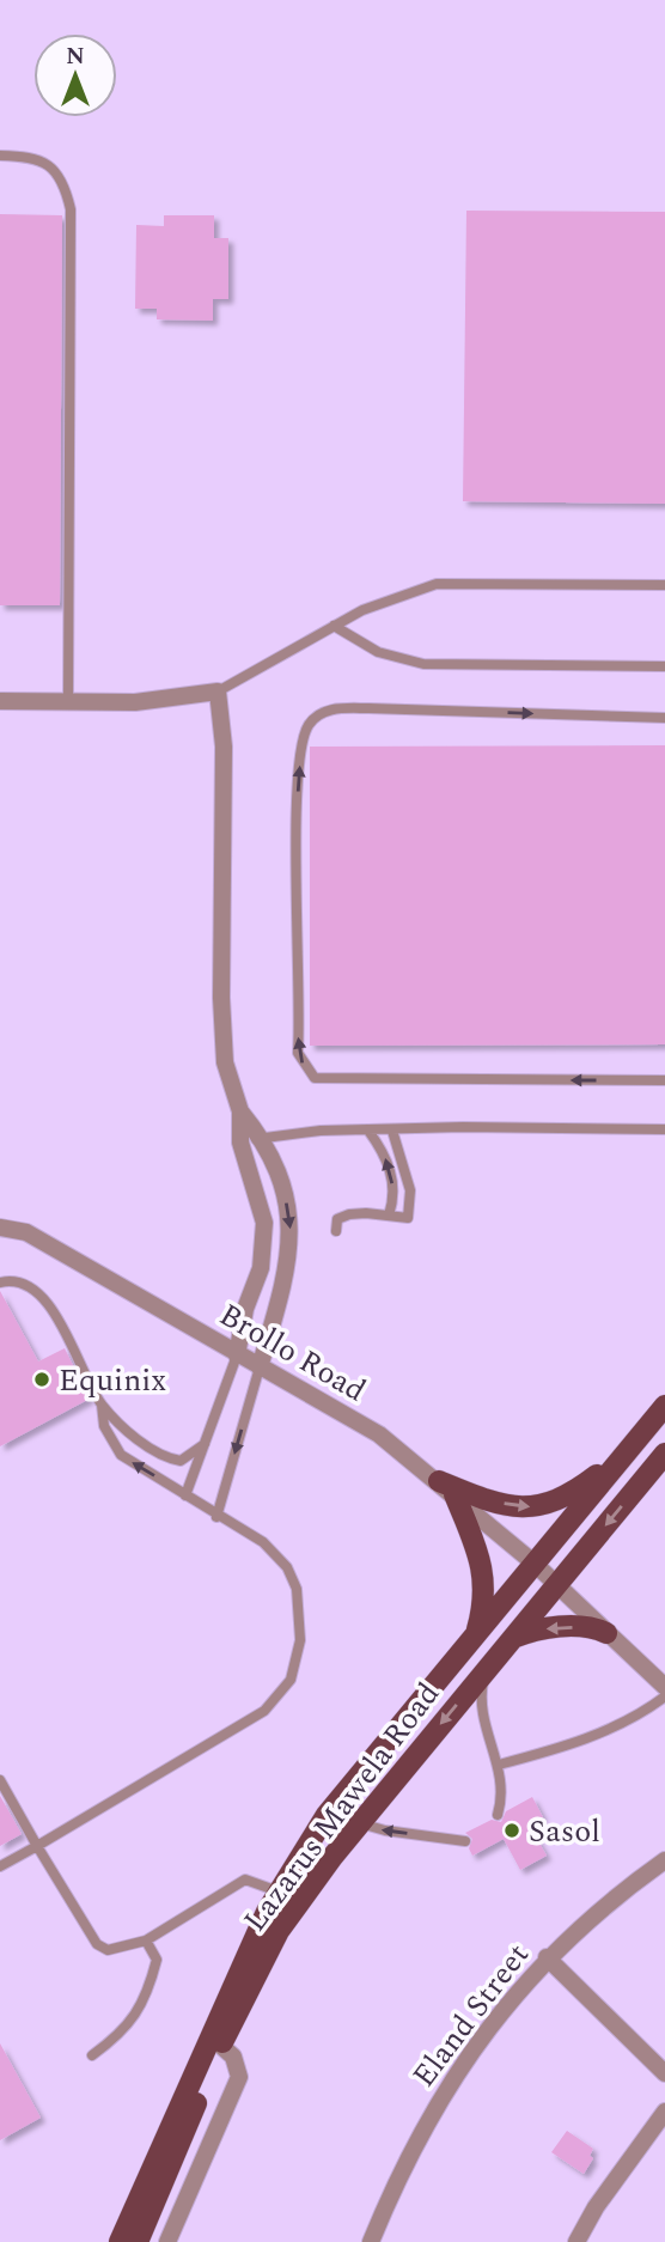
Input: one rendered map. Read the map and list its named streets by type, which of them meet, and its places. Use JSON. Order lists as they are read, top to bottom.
{
  "streets": {
    "main road": ["Lazarus Mawela Road"],
    "street": ["Brollo Road", "Eland Street"]
  },
  "crossings": [
    ["Brollo Road", "Lazarus Mawela Road"]
  ],
  "places": ["Equinix", "Sasol"],
  "north": "top"
}
